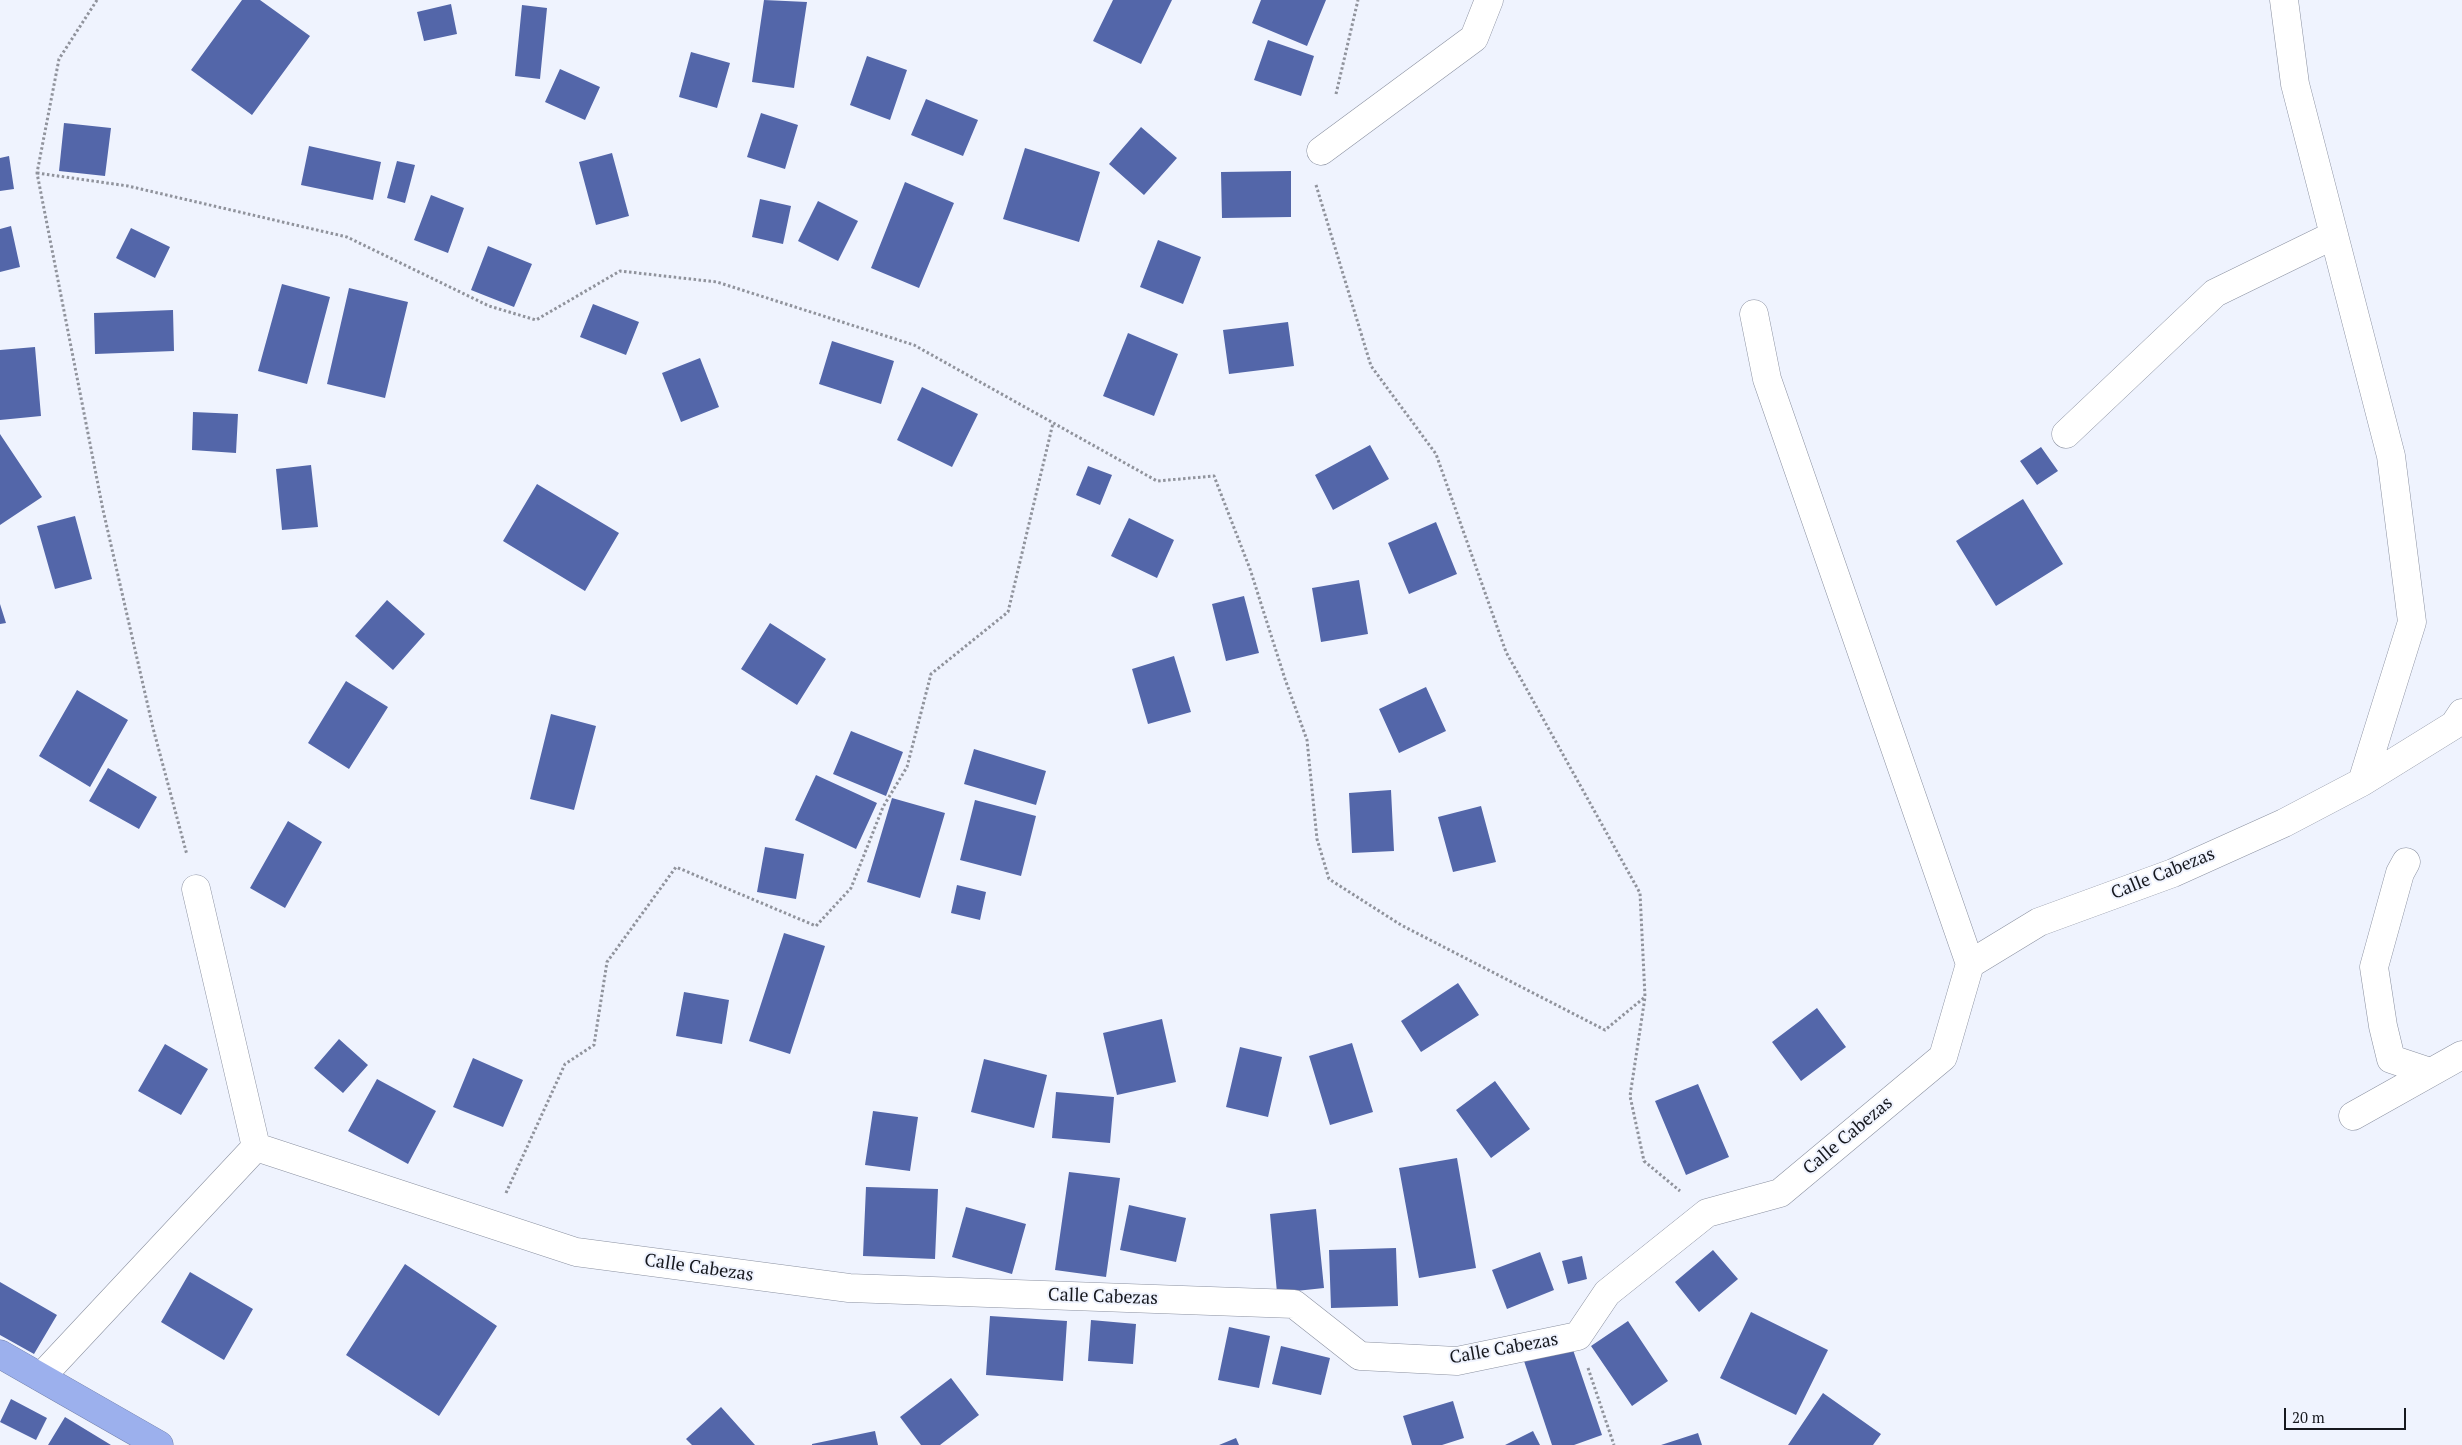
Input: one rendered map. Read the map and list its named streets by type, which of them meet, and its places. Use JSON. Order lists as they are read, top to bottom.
{
  "streets": {
    "street": ["Calle Cabezas"]
  },
  "scale_bar": "20 m"
}
